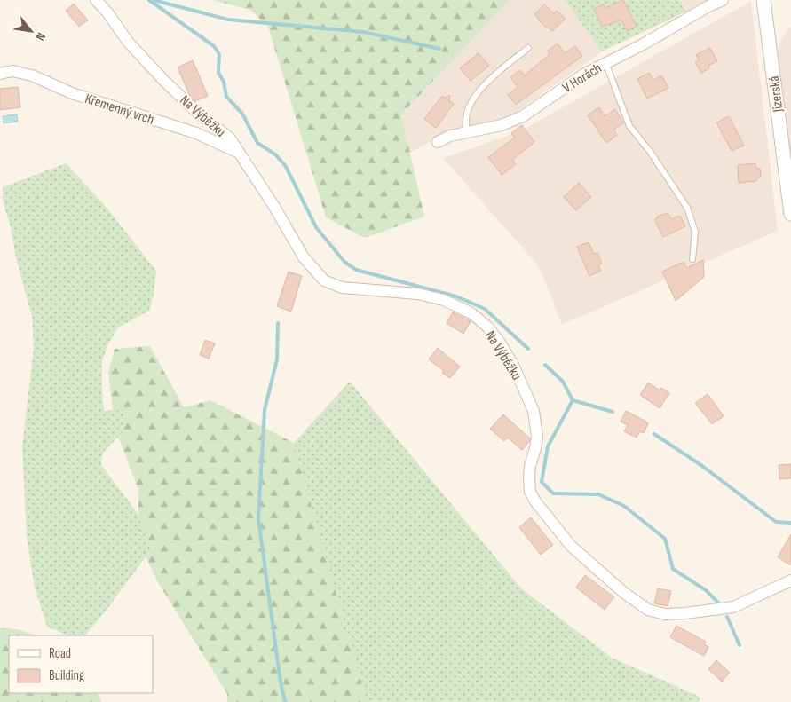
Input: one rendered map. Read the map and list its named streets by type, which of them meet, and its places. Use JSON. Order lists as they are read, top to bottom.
{
  "streets": {
    "street": [
      "V Horách",
      "Jizerská",
      "Křemenný vrch",
      "Na Výběžku"
    ]
  },
  "crossings": [
    ["Křemenný vrch", "Na Výběžku"]
  ],
  "legend": ["Road", "Building"],
  "north": "bottom right"
}
